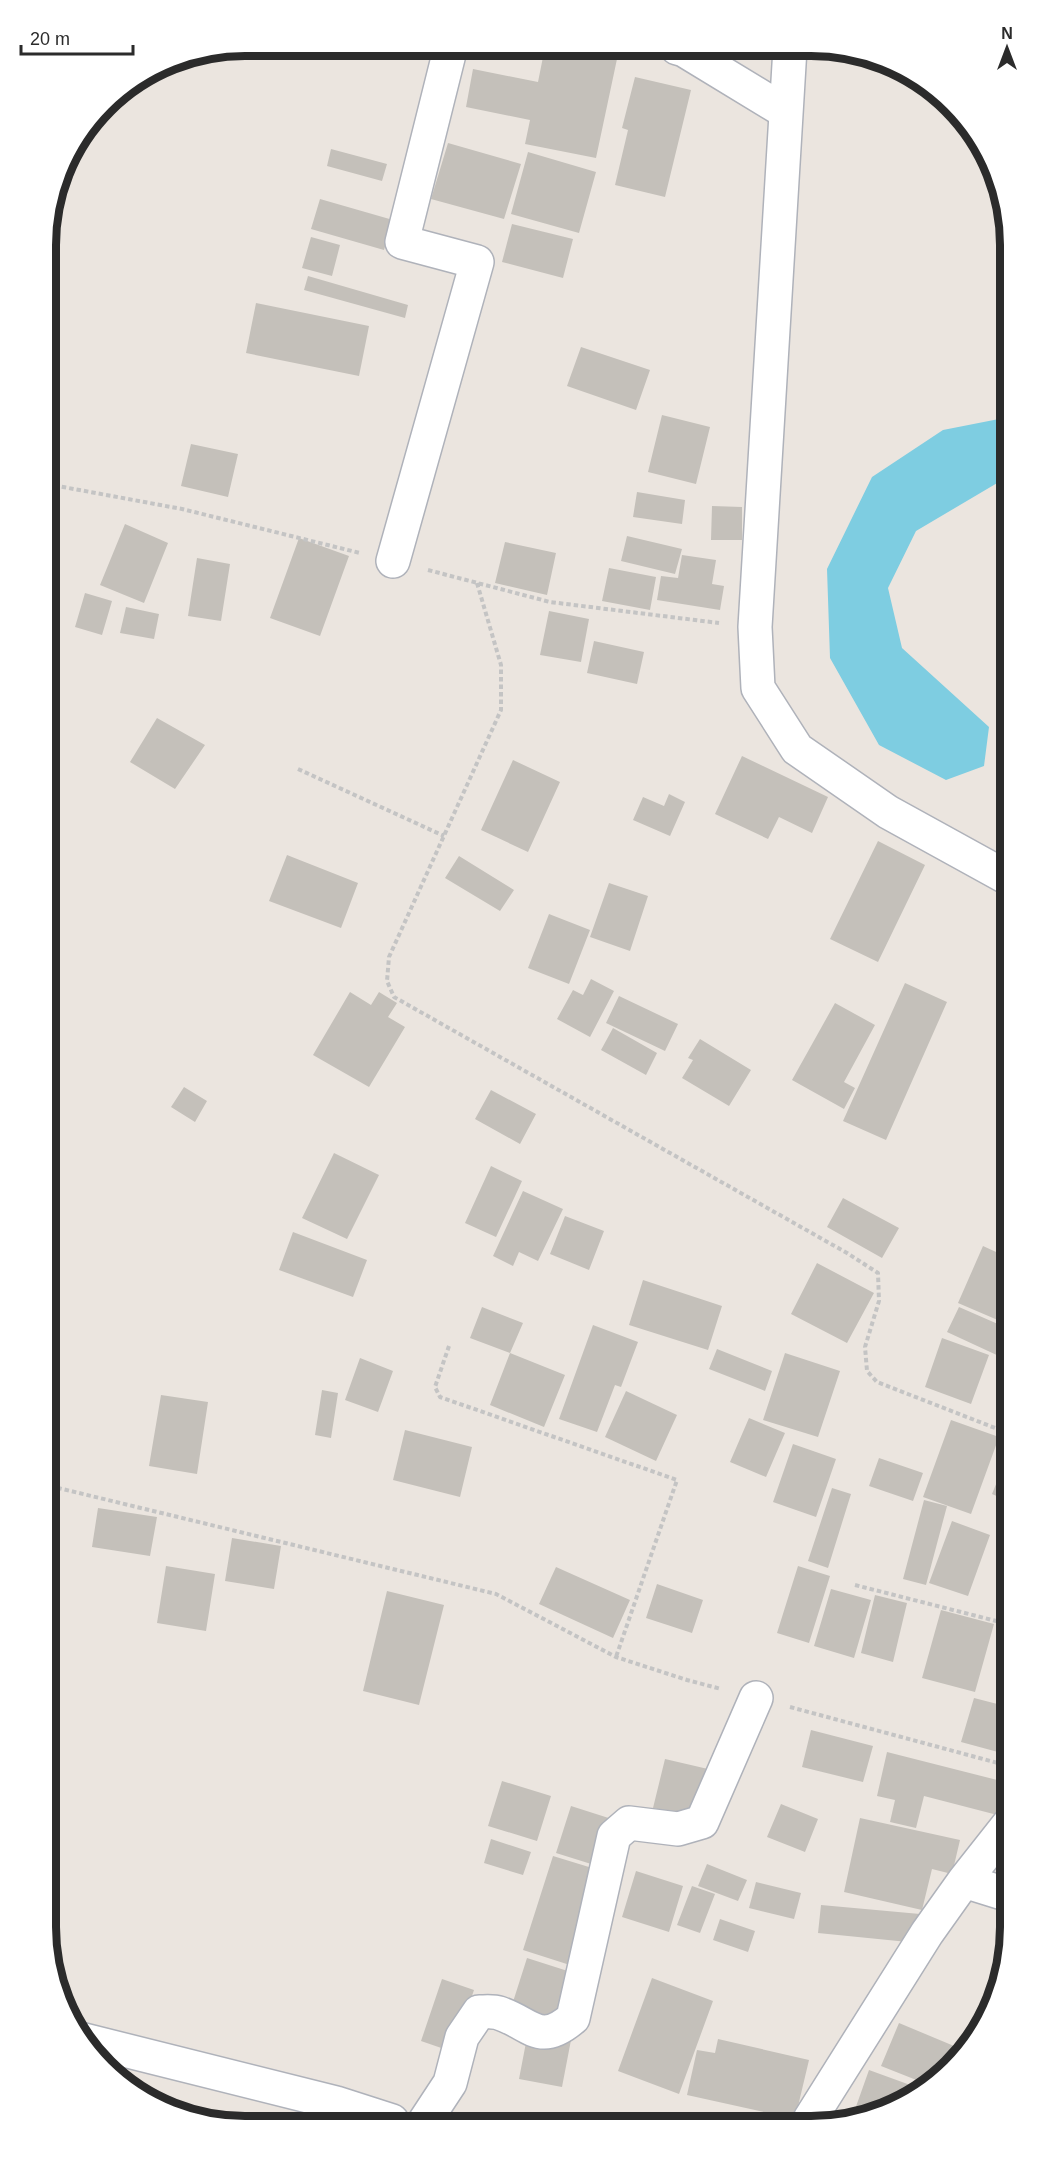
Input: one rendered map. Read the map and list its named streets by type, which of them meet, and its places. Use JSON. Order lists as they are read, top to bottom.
{
  "scale_bar": "20 m",
  "north": "top"
}
